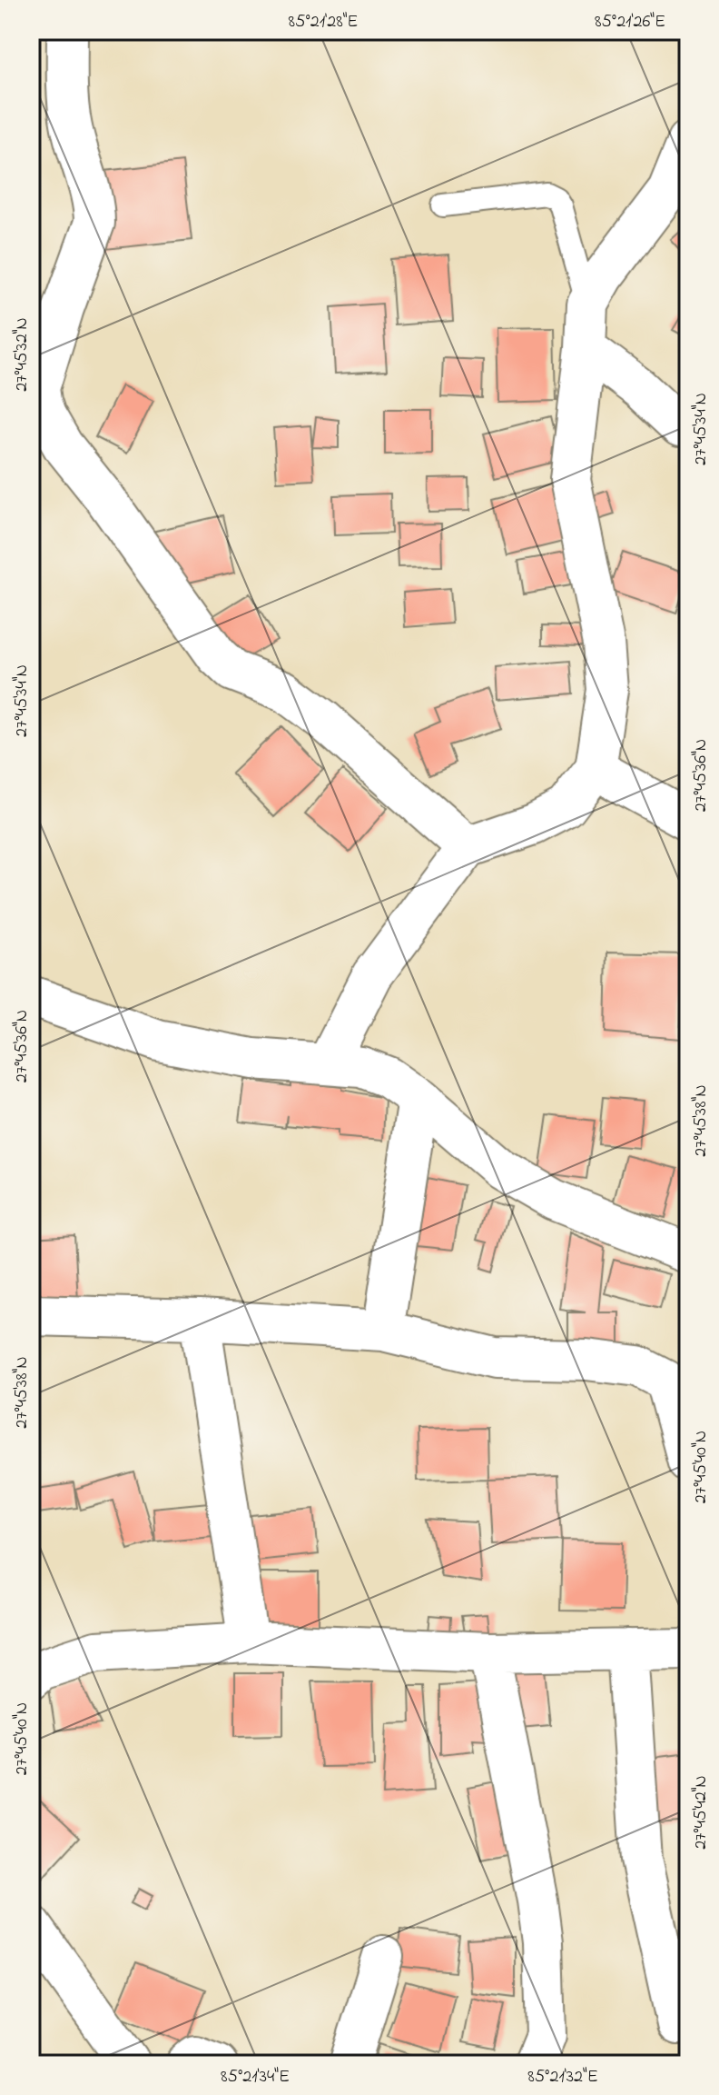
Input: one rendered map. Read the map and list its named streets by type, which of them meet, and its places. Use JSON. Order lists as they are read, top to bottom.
{
  "coordinates": [
    "85°21'28\"E",
    "85°21'26\"E",
    "27°45'32\"N",
    "27°45'34\"N",
    "27°45'36\"N",
    "27°45'38\"N",
    "27°45'40\"N",
    "27°45'42\"N",
    "85°21'34\"E",
    "85°21'32\"E"
  ]
}
